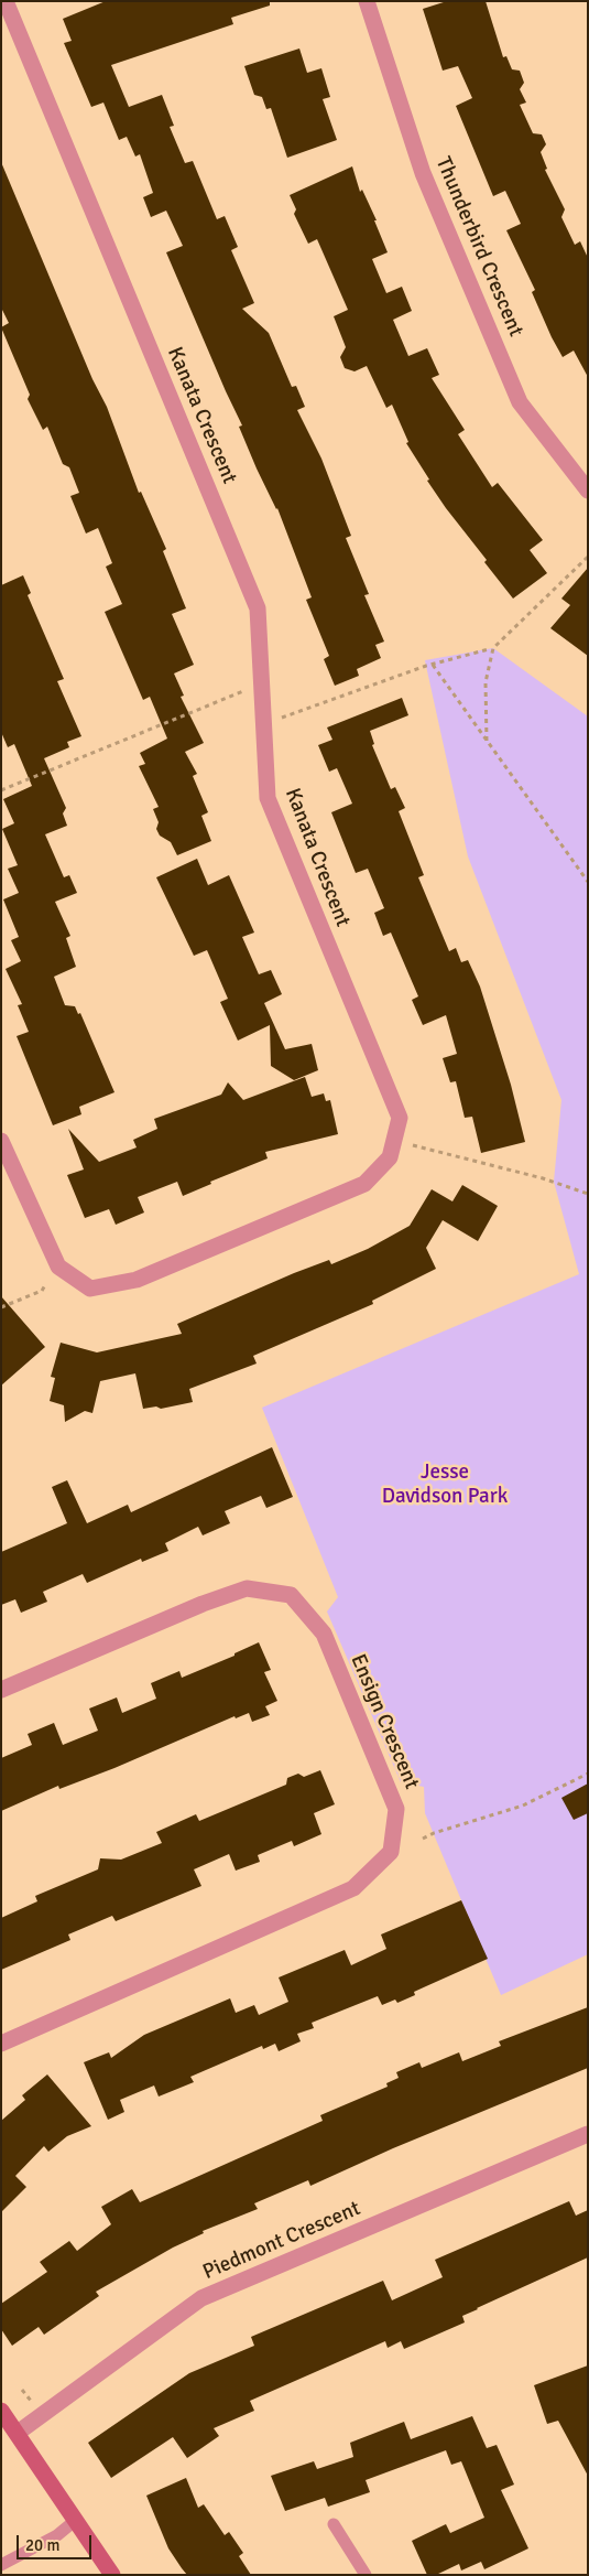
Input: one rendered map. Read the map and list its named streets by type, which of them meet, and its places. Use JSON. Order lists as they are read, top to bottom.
{
  "streets": {
    "street": [
      "Thunderbird Crescent",
      "Kanata Crescent",
      "Ensign Crescent",
      "Piedmont Crescent"
    ]
  },
  "parks": ["Jesse Davidson Park"],
  "scale_bar": "20 m"
}
